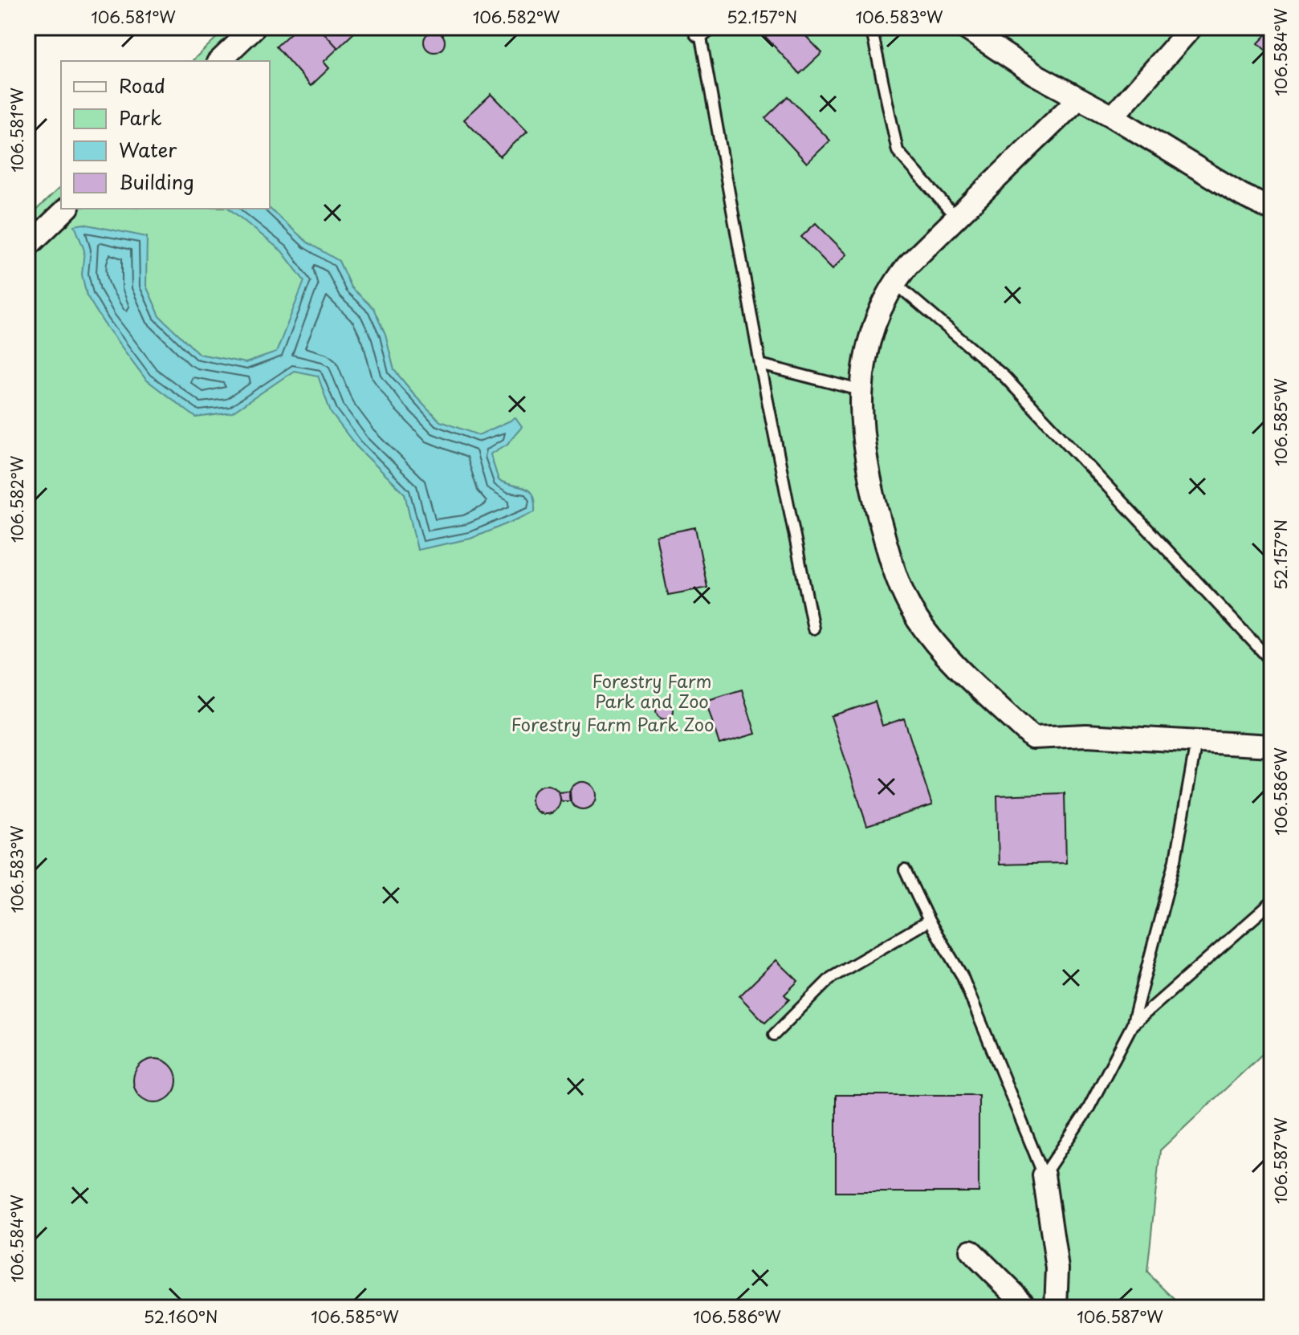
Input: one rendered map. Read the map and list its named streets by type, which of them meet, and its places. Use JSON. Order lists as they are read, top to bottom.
{
  "parks": ["Forestry Farm Park and Zoo", "Forestry Farm Park Zoo"],
  "legend": [
    "Road",
    "Park",
    "Water",
    "Building"
  ],
  "coordinates": [
    "106.581°W",
    "106.582°W",
    "52.157°N",
    "106.583°W",
    "106.584°W",
    "106.585°W",
    "106.586°W",
    "106.587°W",
    "52.160°N"
  ]
}
